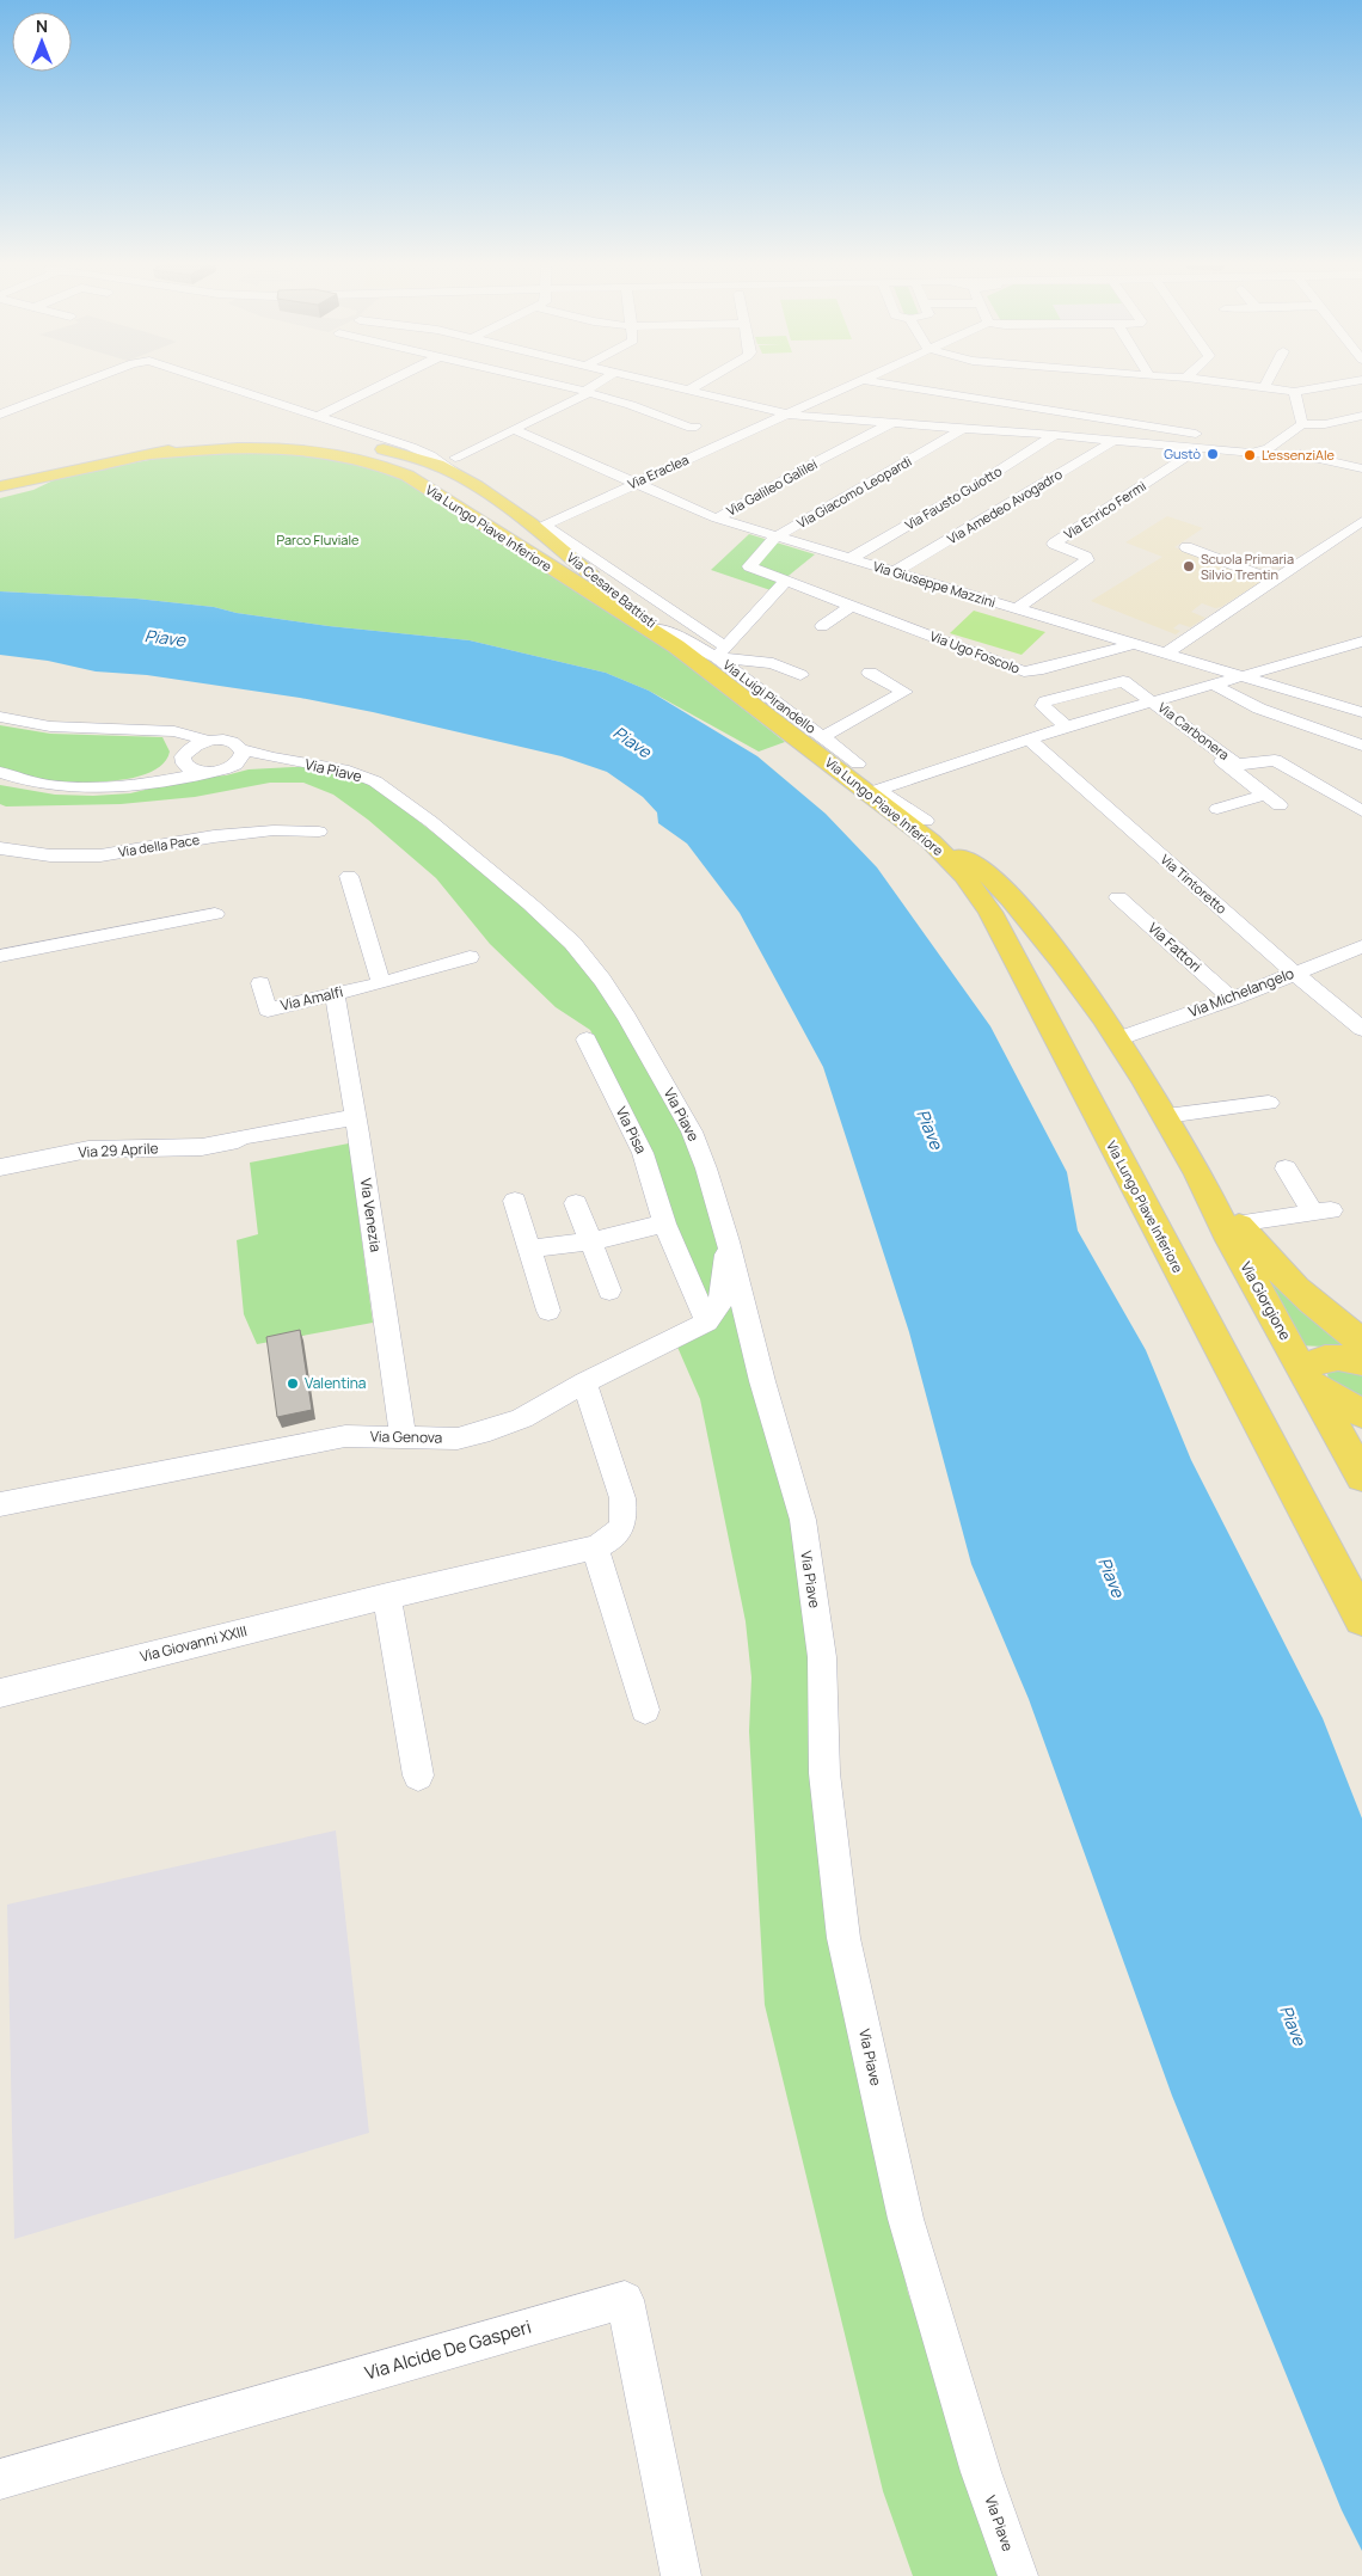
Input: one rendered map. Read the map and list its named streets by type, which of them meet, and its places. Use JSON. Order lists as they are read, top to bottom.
{
  "streets": {
    "main road": ["Via Lungo Piave Inferiore", "Via Cesare Battisti", "Via Giorgione"],
    "street": [
      "Via Eraclea",
      "Via Galileo Galilei",
      "Via Giacomo Leopardi",
      "Via Fausto Guiotto",
      "Via Amedeo Avogadro",
      "Via Enrico Fermi",
      "Via Giuseppe Mazzini",
      "Via Ugo Foscolo",
      "Via Luigi Pirandello",
      "Via Carbonera",
      "Via Piave",
      "Via della Pace",
      "Via Tintoretto",
      "Via Fattori",
      "Via Michelangelo",
      "Via Amalfi",
      "Via Pisa",
      "Via 29 Aprile",
      "Via Venezia",
      "Via Genova",
      "Via Giovanni XXIII",
      "Via Alcide De Gasperi"
    ]
  },
  "crossings": [
    ["Via Eraclea", "Via Giuseppe Mazzini"],
    ["Via Eraclea", "Via Cesare Battisti"],
    ["Via Eraclea", "Via Luigi Pirandello"],
    ["Via Galileo Galilei", "Via Giuseppe Mazzini"],
    ["Via Giacomo Leopardi", "Via Giuseppe Mazzini"],
    ["Via Fausto Guiotto", "Via Giuseppe Mazzini"],
    ["Via Amedeo Avogadro", "Via Giuseppe Mazzini"],
    ["Via Enrico Fermi", "Via Giuseppe Mazzini"],
    ["Via Lungo Piave Inferiore", "Via Cesare Battisti"],
    ["Via Lungo Piave Inferiore", "Via Carbonera"],
    ["Via Lungo Piave Inferiore", "Via Giorgione"],
    ["Via Giuseppe Mazzini", "Via Cesare Battisti"],
    ["Via Giuseppe Mazzini", "Via Ugo Foscolo"],
    ["Via Giuseppe Mazzini", "Via Carbonera"],
    ["Via Cesare Battisti", "Via Luigi Pirandello"],
    ["Via Ugo Foscolo", "Via Luigi Pirandello"],
    ["Via Carbonera", "Via Tintoretto"],
    ["Via Tintoretto", "Via Michelangelo"],
    ["Via Fattori", "Via Michelangelo"],
    ["Via Michelangelo", "Via Giorgione"],
    ["Via Amalfi", "Via Venezia"],
    ["Via Pisa", "Via Genova"],
    ["Via 29 Aprile", "Via Venezia"],
    ["Via Venezia", "Via Genova"],
    ["Via Genova", "Via Giovanni XXIII"]
  ],
  "water": ["Piave"],
  "parks": ["Parco Fluviale"],
  "places": [
    "Gustò",
    "L'essenziAle",
    "Scuola Primaria Silvio Trentin",
    "Valentina"
  ],
  "north": "top"
}
